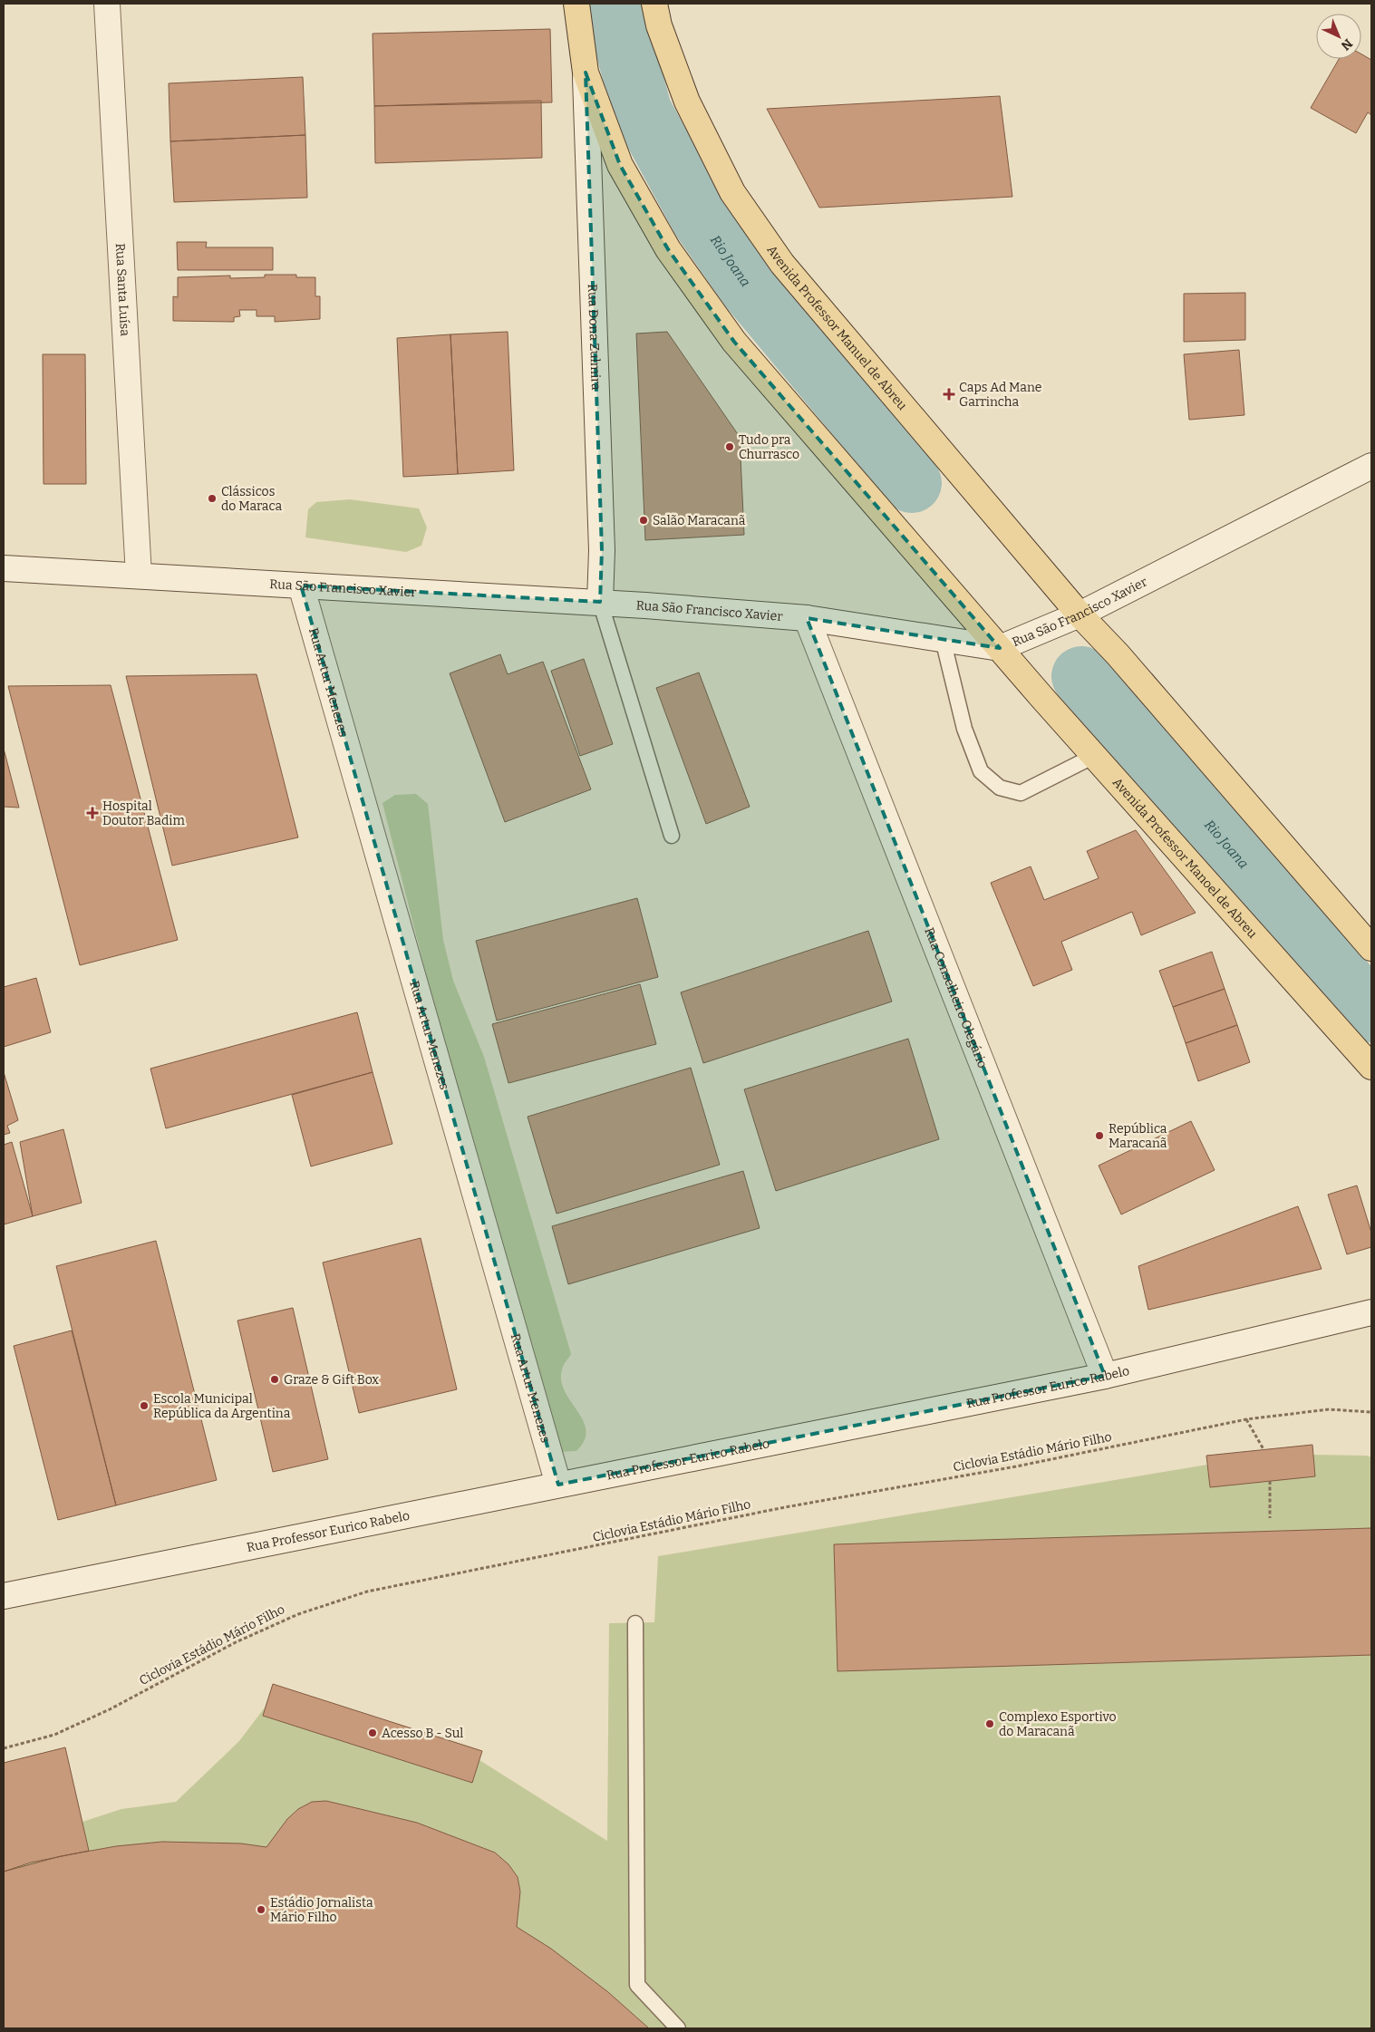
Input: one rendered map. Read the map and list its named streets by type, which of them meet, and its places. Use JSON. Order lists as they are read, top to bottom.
{
  "streets": {
    "main road": ["Avenida Professor Manuel de Abreu", "Avenida Professor Manoel de Abreu"],
    "street": [
      "Rua Santa Luísa",
      "Rua Dona Zulmira",
      "Rua São Francisco Xavier",
      "Rua Artur Menezes",
      "Rua Conselheiro Olegário",
      "Rua Professor Eurico Rabelo"
    ],
    "path": ["Ciclovia Estádio Mário Filho"]
  },
  "crossings": [
    ["Rua Santa Luísa", "Rua São Francisco Xavier"],
    ["Avenida Professor Manuel de Abreu", "Rua São Francisco Xavier"],
    ["Rua Dona Zulmira", "Rua São Francisco Xavier"],
    ["Rua São Francisco Xavier", "Rua Artur Menezes"],
    ["Rua São Francisco Xavier", "Avenida Professor Manoel de Abreu"],
    ["Rua São Francisco Xavier", "Rua Conselheiro Olegário"],
    ["Rua Artur Menezes", "Rua Professor Eurico Rabelo"],
    ["Rua Conselheiro Olegário", "Rua Professor Eurico Rabelo"]
  ],
  "water": ["Rio Joana"],
  "places": {
    "health": ["Caps Ad Mane Garrincha", "Hospital Doutor Badim"],
    "other": [
      "Tudo pra Churrasco",
      "Clássicos do Maraca",
      "Salão Maracanã",
      "República Maracanã",
      "Graze & Gift Box",
      "Escola Municipal República da Argentina",
      "Complexo Esportivo do Maracanã",
      "Acesso B - Sul",
      "Estádio Jornalista Mário Filho"
    ]
  },
  "north": "bottom right"
}
